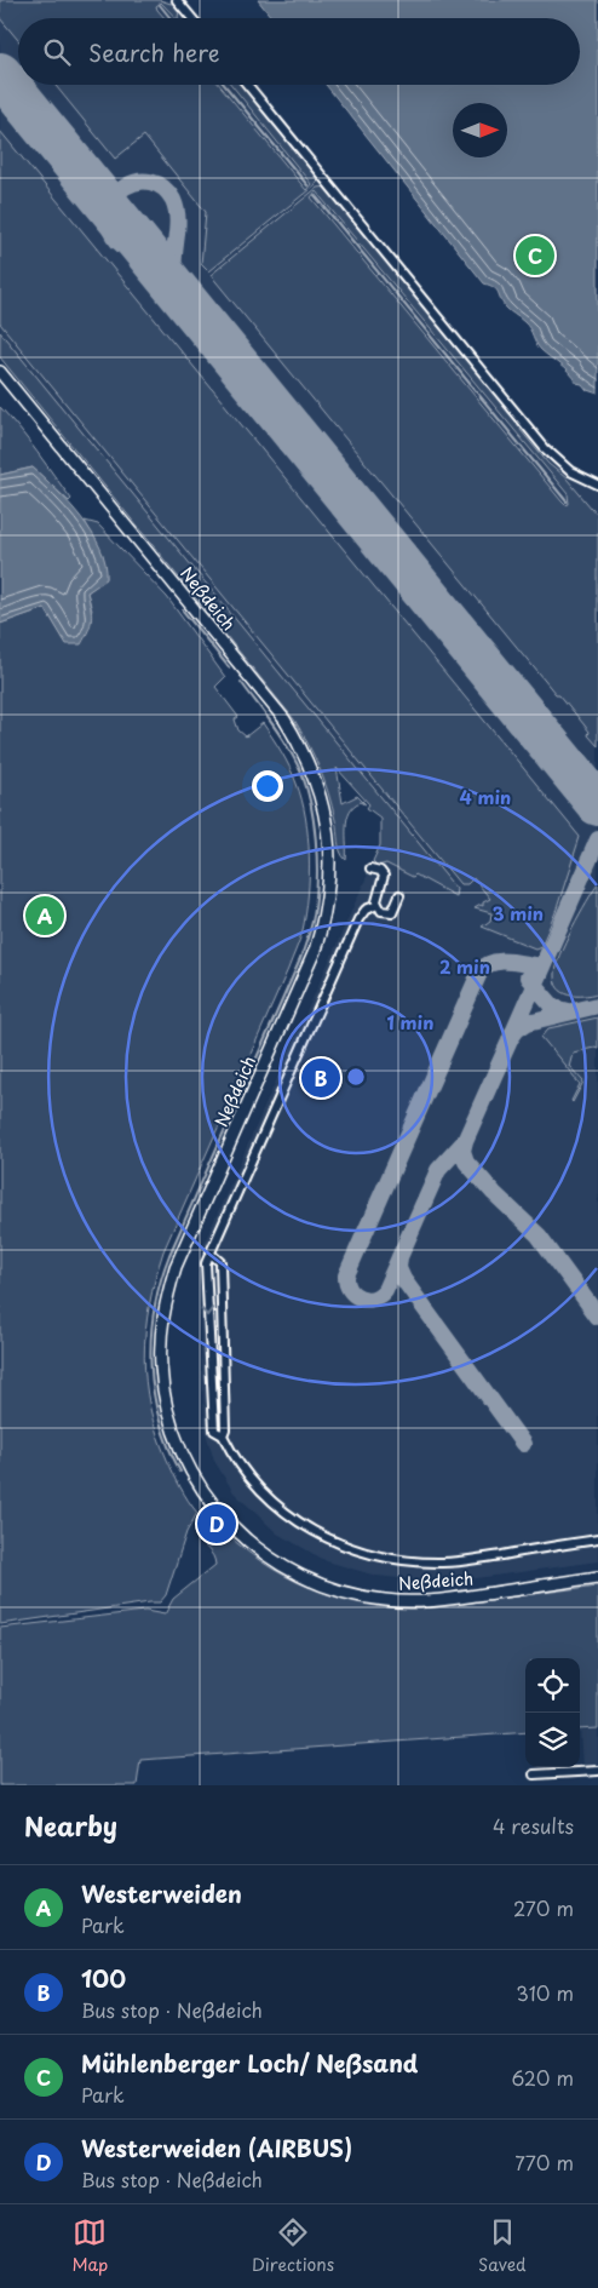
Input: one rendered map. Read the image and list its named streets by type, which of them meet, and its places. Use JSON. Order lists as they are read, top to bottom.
{
  "streets": {
    "street": ["Neßdeich"]
  },
  "north": "right",
  "page": {
    "search": "Search here",
    "pins": [
      "C",
      "A",
      "B",
      "D"
    ],
    "heading": ["Nearby", "4 results"],
    "list": [
      {
        "mark": "A",
        "name": "Westerweiden",
        "note": "Park",
        "value": "270 m"
      },
      {
        "mark": "B",
        "name": "100",
        "note": "Bus stop · Neßdeich",
        "value": "310 m"
      },
      {
        "mark": "C",
        "name": "Mühlenberger Loch/ Neßsand",
        "note": "Park",
        "value": "620 m"
      },
      {
        "mark": "D",
        "name": "Westerweiden (AIRBUS)",
        "note": "Bus stop · Neßdeich",
        "value": "770 m"
      }
    ],
    "nav": ["Map", "Directions", "Saved"]
  },
  "rings": [
    "4 min",
    "3 min",
    "2 min",
    "1 min"
  ]
}
